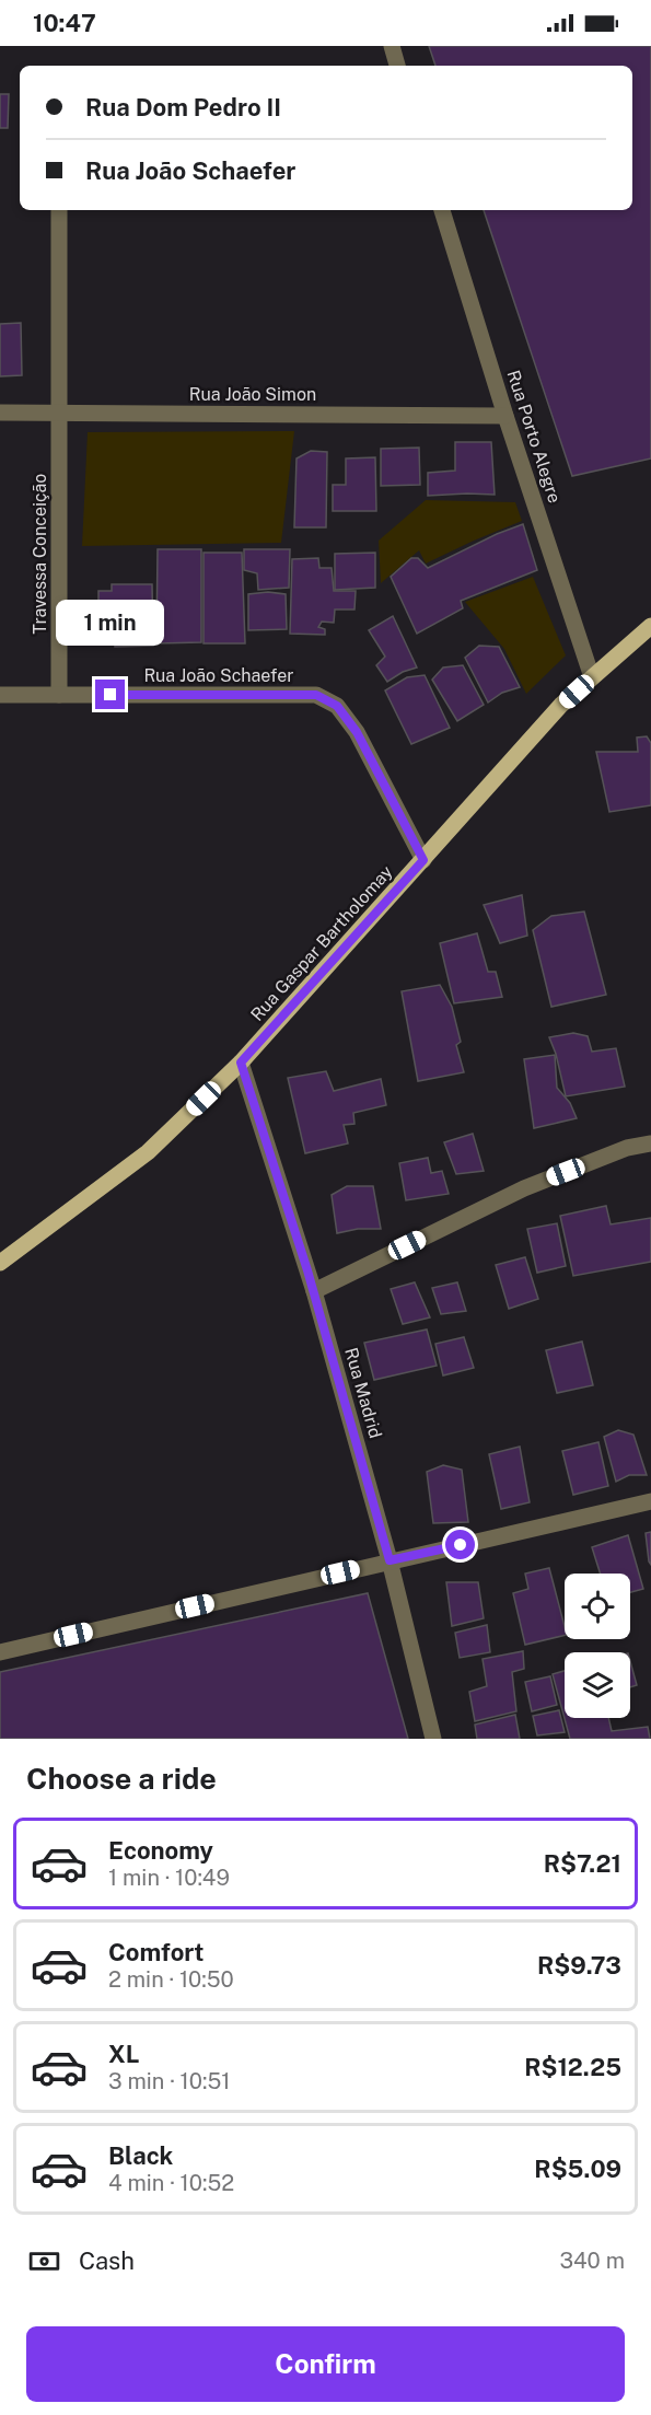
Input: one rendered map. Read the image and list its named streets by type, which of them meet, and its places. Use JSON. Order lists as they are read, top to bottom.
{
  "streets": {
    "main road": ["Rua Gaspar Bartholomay"],
    "street": [
      "Rua João Simon",
      "Rua Porto Alegre",
      "Travessa Conceição",
      "Rua João Schaefer",
      "Rua Madrid"
    ]
  },
  "crossings": [
    ["Rua João Simon", "Rua Porto Alegre"],
    ["Rua João Simon", "Travessa Conceição"],
    ["Rua Porto Alegre", "Rua Gaspar Bartholomay"],
    ["Travessa Conceição", "Rua João Schaefer"],
    ["Rua João Schaefer", "Rua Gaspar Bartholomay"],
    ["Rua Gaspar Bartholomay", "Rua Madrid"]
  ],
  "page": {
    "status": "10:47",
    "banner": ["Rua Dom Pedro II", "Rua João Schaefer"],
    "bubble": "1 min",
    "heading": "Choose a ride",
    "list": [
      {
        "name": "Economy",
        "note": "1 min · 10:49",
        "value": "R$7.21"
      },
      {
        "name": "Comfort",
        "note": "2 min · 10:50",
        "value": "R$9.73"
      },
      {
        "name": "XL",
        "note": "3 min · 10:51",
        "value": "R$12.25"
      },
      {
        "name": "Black",
        "note": "4 min · 10:52",
        "value": "R$5.09"
      }
    ],
    "pay": ["Cash", "340 m"],
    "buttons": "Confirm"
  }
}
